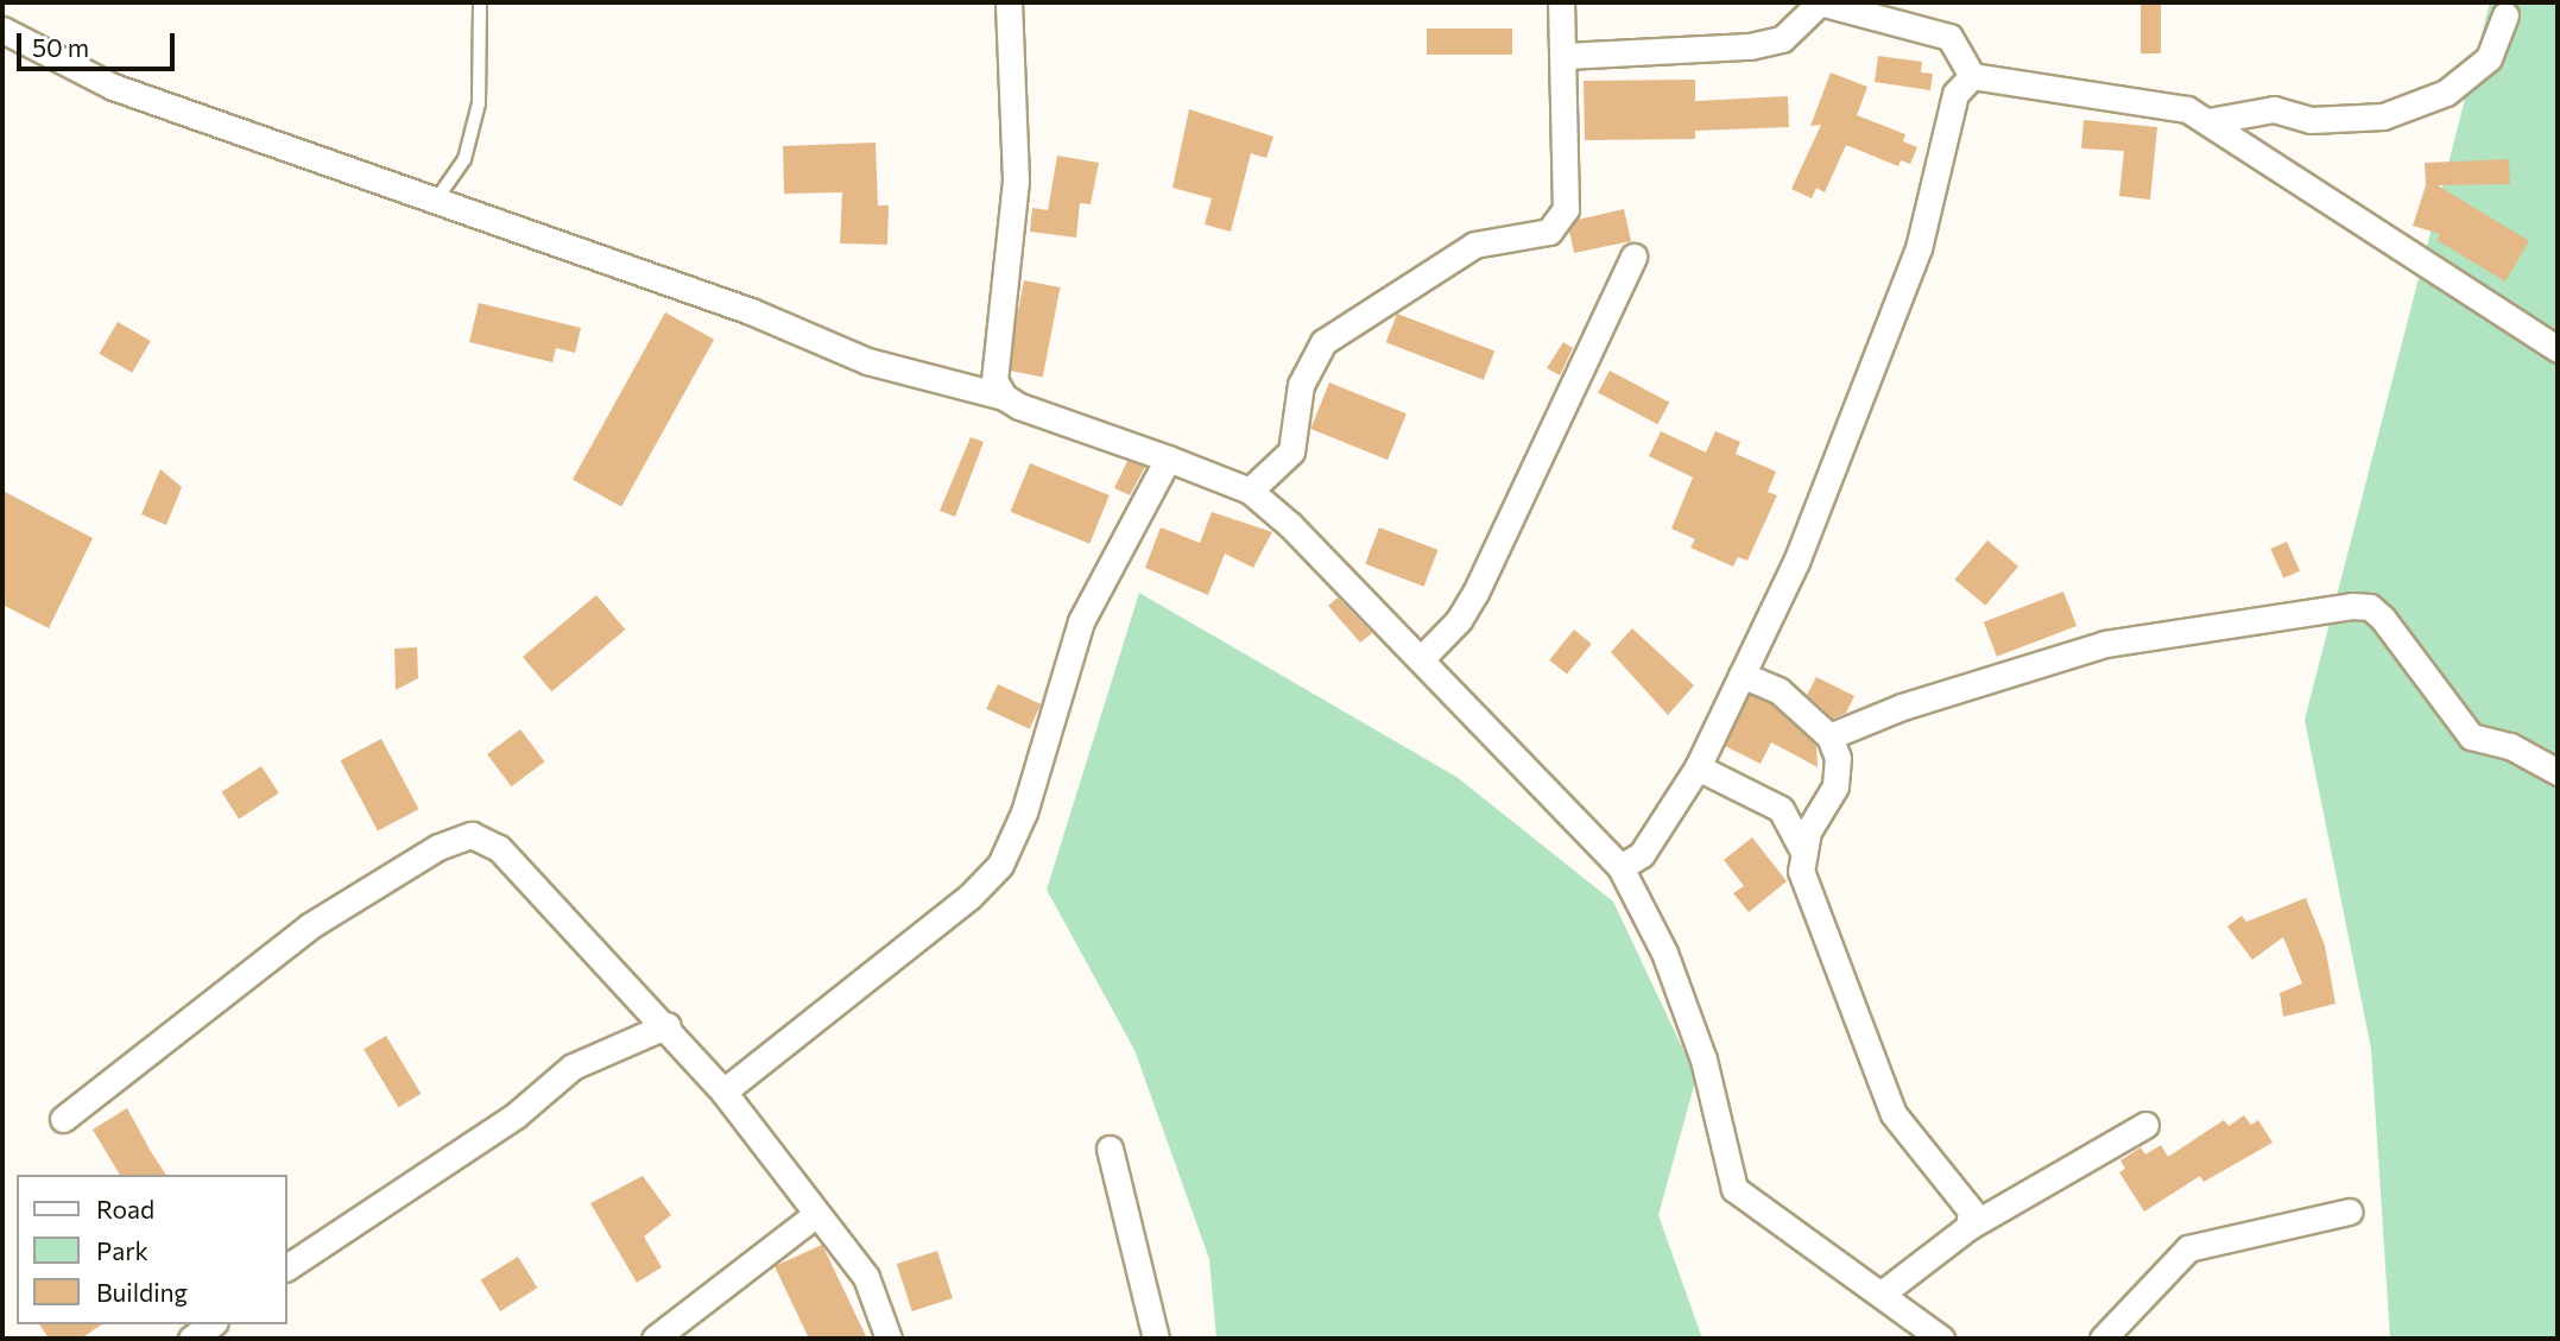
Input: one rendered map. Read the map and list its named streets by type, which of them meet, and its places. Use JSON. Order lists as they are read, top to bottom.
{
  "legend": ["Road", "Park", "Building"],
  "scale_bar": "50 m"
}
